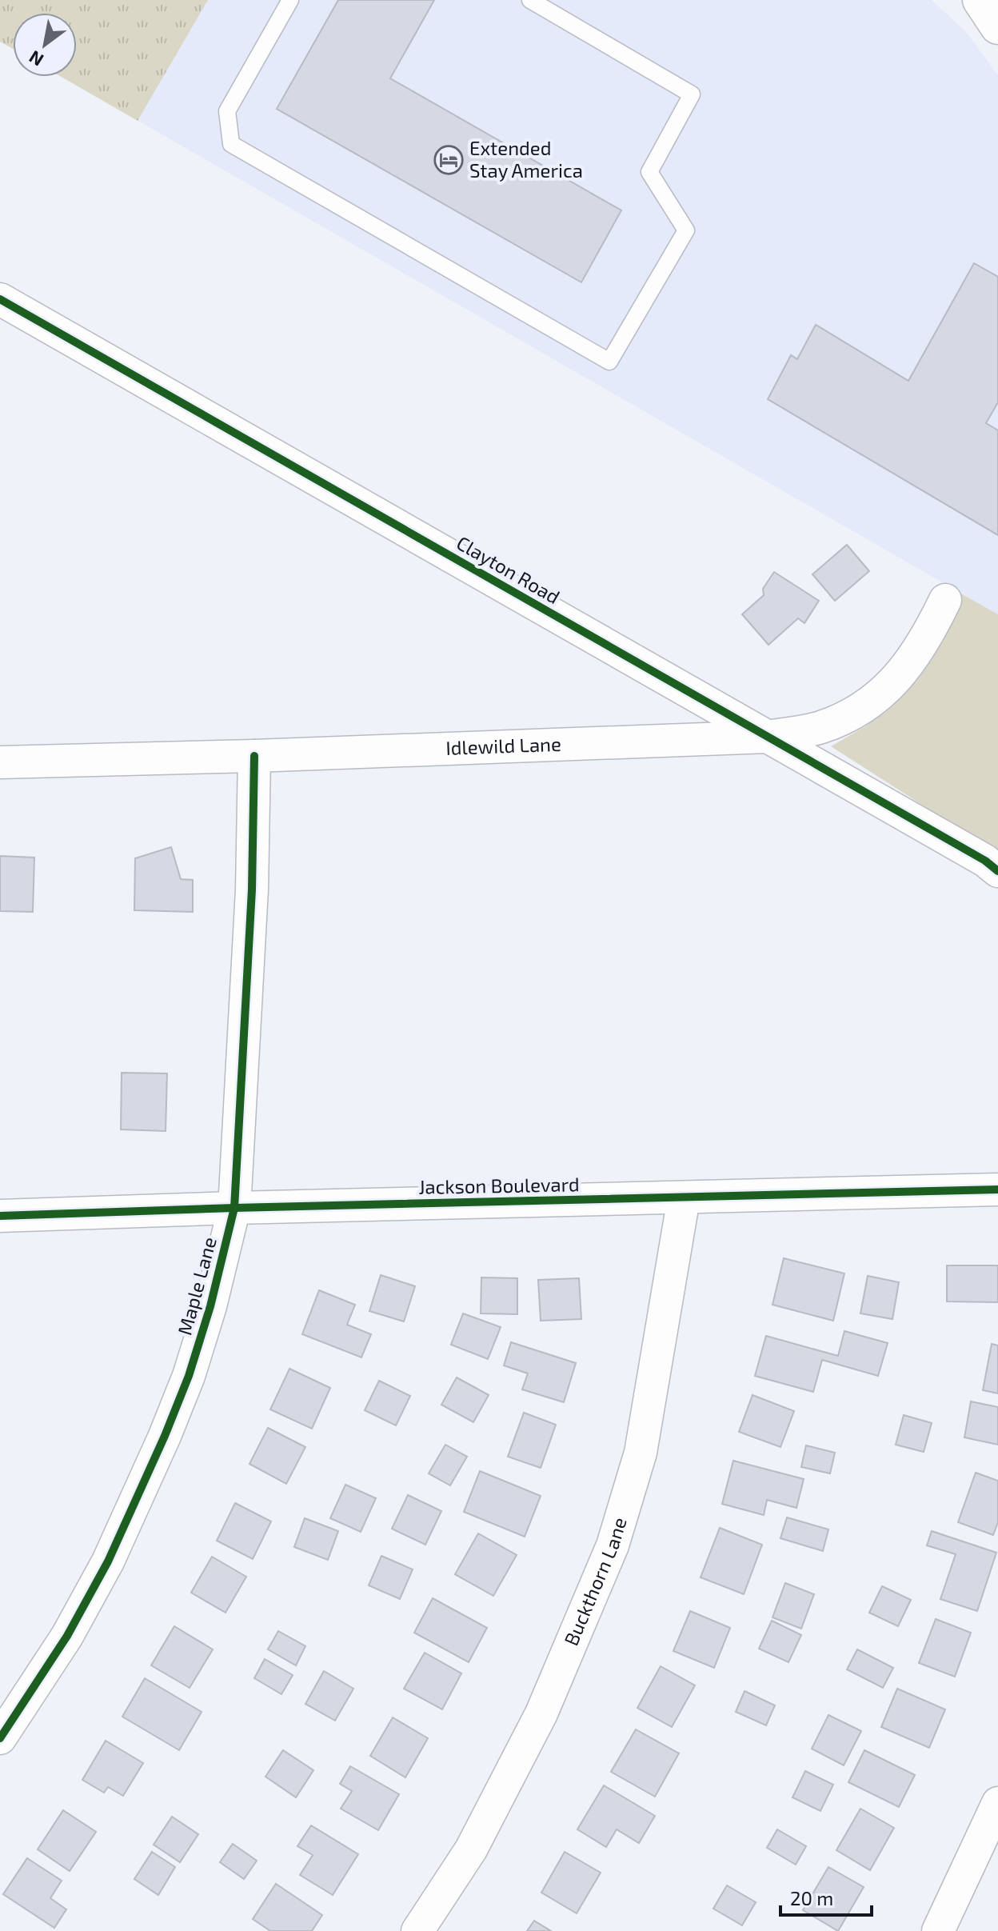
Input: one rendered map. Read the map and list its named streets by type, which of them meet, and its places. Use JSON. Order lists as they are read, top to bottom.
{
  "streets": {
    "street": [
      "Clayton Road",
      "Idlewild Lane",
      "Jackson Boulevard",
      "Maple Lane",
      "Buckthorn Lane"
    ]
  },
  "crossings": [
    ["Clayton Road", "Idlewild Lane"],
    ["Idlewild Lane", "Maple Lane"],
    ["Jackson Boulevard", "Maple Lane"],
    ["Jackson Boulevard", "Buckthorn Lane"]
  ],
  "places": {
    "hotel": ["Extended Stay America"]
  },
  "scale_bar": "20 m",
  "north": "bottom left"
}
